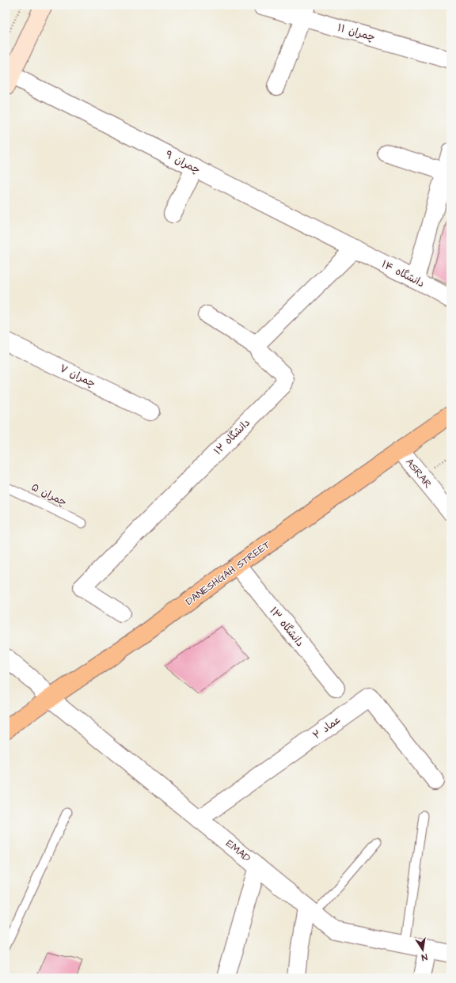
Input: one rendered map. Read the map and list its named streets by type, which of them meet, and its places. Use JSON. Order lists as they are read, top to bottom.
{
  "streets": {
    "main road": ["DANESHGAH STREET"],
    "street": [
      "چمران ۱۱",
      "چمران ۹",
      "دانشگاه ۱۴",
      "چمران ۷",
      "دانشگاه ۱۲",
      "ASRAR",
      "دانشگاه ۱۳",
      "عماد ۲",
      "EMAD"
    ],
    "lane": ["چمران ۵"]
  },
  "crossings": [
    ["چمران ۹", "دانشگاه ۱۴"],
    ["ASRAR", "DANESHGAH STREET"],
    ["DANESHGAH STREET", "دانشگاه ۱۳"],
    ["DANESHGAH STREET", "EMAD"],
    ["عماد ۲", "EMAD"]
  ],
  "north": "bottom"
}
